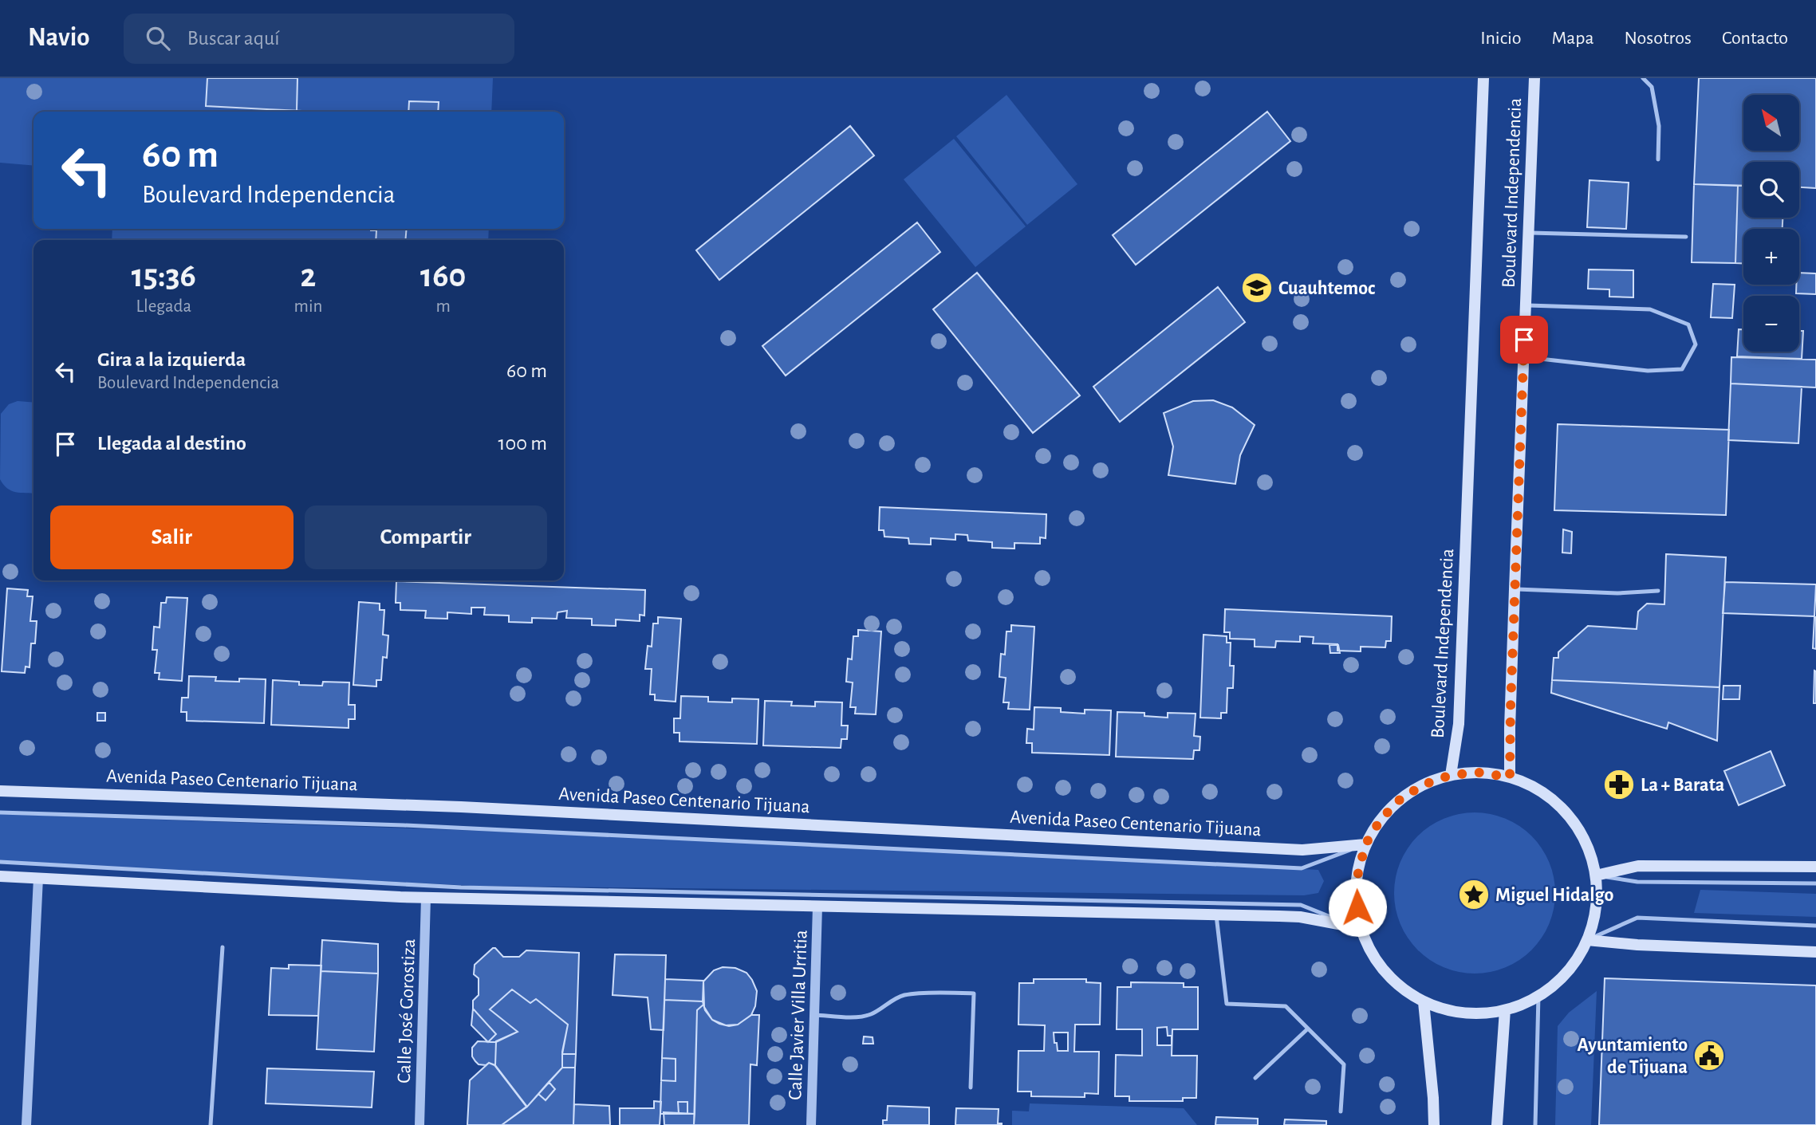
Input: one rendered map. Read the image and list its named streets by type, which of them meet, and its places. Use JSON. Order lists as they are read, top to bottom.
{
  "streets": {
    "main road": ["Boulevard Independencia", "Avenida Paseo Centenario Tijuana"],
    "street": ["Calle José Gorostiza", "Calle Javier Villa Urritia"]
  },
  "places": {
    "school or university": ["Cuauhtemoc"],
    "pharmacy": ["La + Barata"],
    "place": ["Miguel Hidalgo"],
    "public building": ["Ayuntamiento de Tijuana"]
  },
  "north": "top left",
  "page": {
    "header": "Navio",
    "search": "Buscar aquí",
    "nav": [
      "Inicio",
      "Mapa",
      "Nosotros",
      "Contacto"
    ],
    "map_buttons": ["+", "−"],
    "turn": ["60 m", "Boulevard Independencia"],
    "eta": [
      "15:36",
      "Llegada",
      "2",
      "min",
      "160",
      "m"
    ],
    "list": [
      {
        "name": "Gira a la izquierda",
        "note": "Boulevard Independencia",
        "value": "60 m"
      },
      {
        "name": "Llegada al destino",
        "value": "100 m"
      }
    ],
    "buttons": ["Salir", "Compartir"]
  }
}
